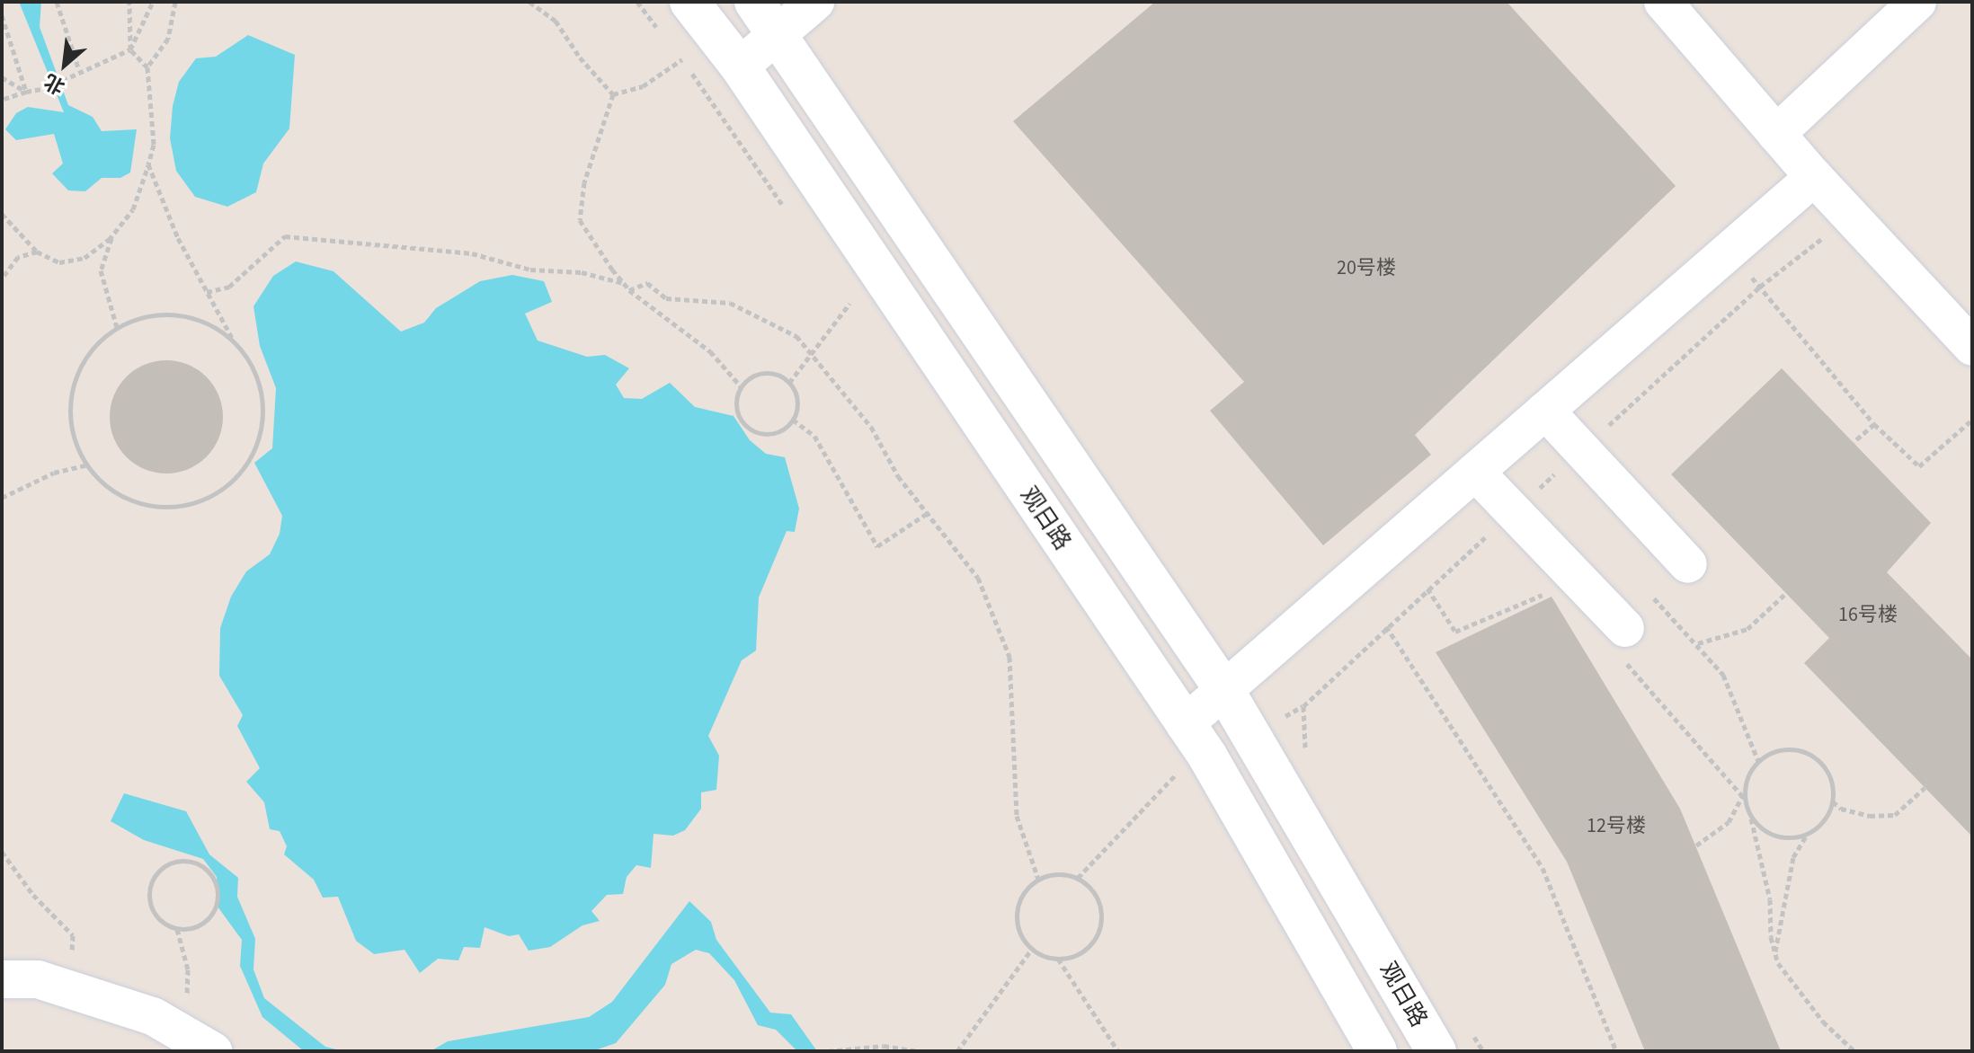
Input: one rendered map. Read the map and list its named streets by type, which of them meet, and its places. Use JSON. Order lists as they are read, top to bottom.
{
  "streets": {
    "street": ["观日路"]
  },
  "house_numbers": ["20号楼", "16号楼", "12号楼"],
  "north": "bottom left"
}
